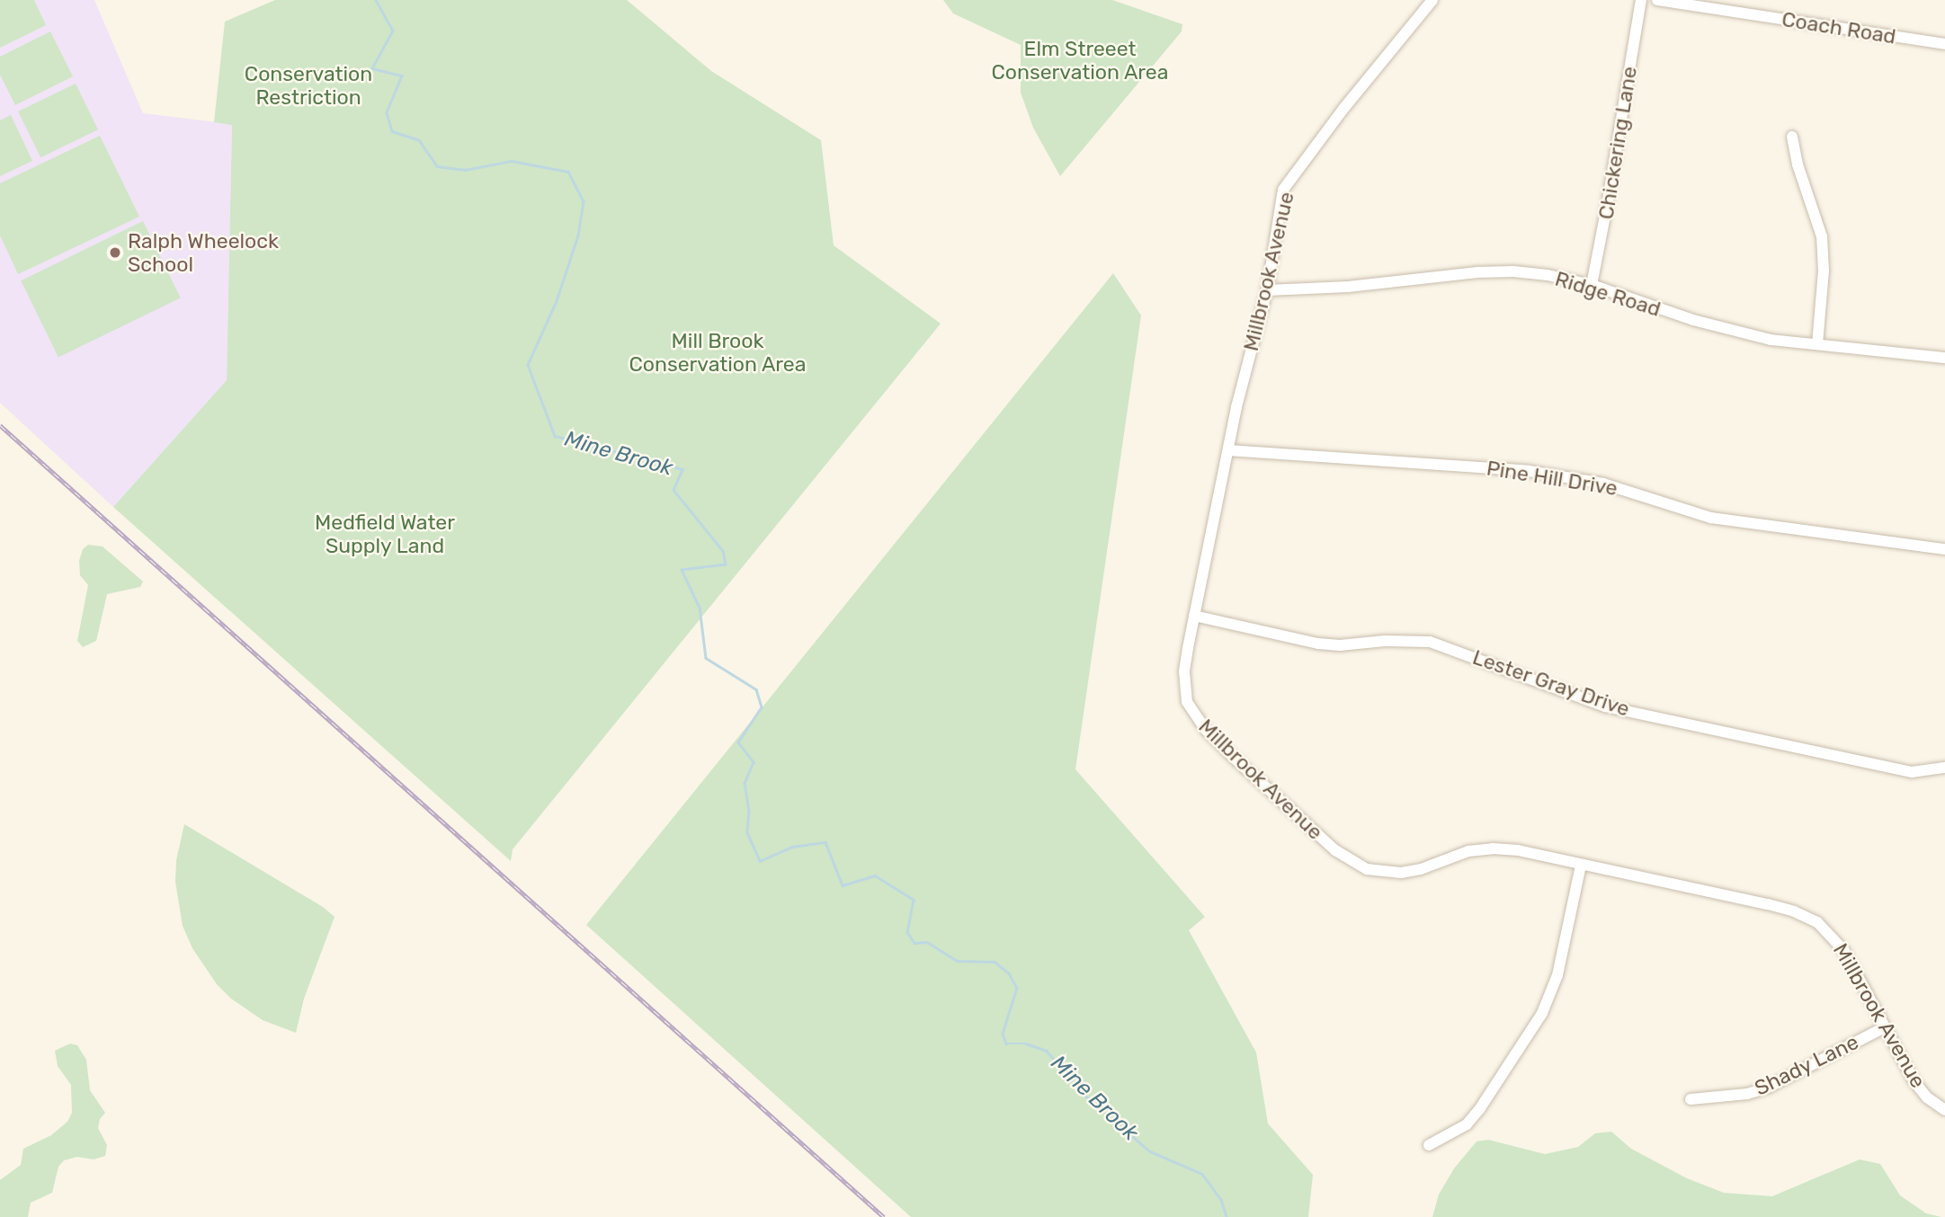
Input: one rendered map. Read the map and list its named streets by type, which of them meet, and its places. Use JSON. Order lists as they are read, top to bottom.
{
  "streets": {
    "street": [
      "Coach Road",
      "Chickering Lane",
      "Millbrook Avenue",
      "Ridge Road",
      "Pine Hill Drive",
      "Lester Gray Drive",
      "Shady Lane"
    ]
  },
  "crossings": [
    ["Chickering Lane", "Ridge Road"],
    ["Millbrook Avenue", "Ridge Road"],
    ["Millbrook Avenue", "Pine Hill Drive"],
    ["Millbrook Avenue", "Lester Gray Drive"],
    ["Millbrook Avenue", "Shady Lane"]
  ],
  "water": ["Mine Brook"],
  "parks": [
    "Elm Streeet Conservation Area",
    "Conservation Restriction",
    "Mill Brook Conservation Area",
    "Medfield Water Supply Land"
  ],
  "places": ["Ralph Wheelock School"]
}
